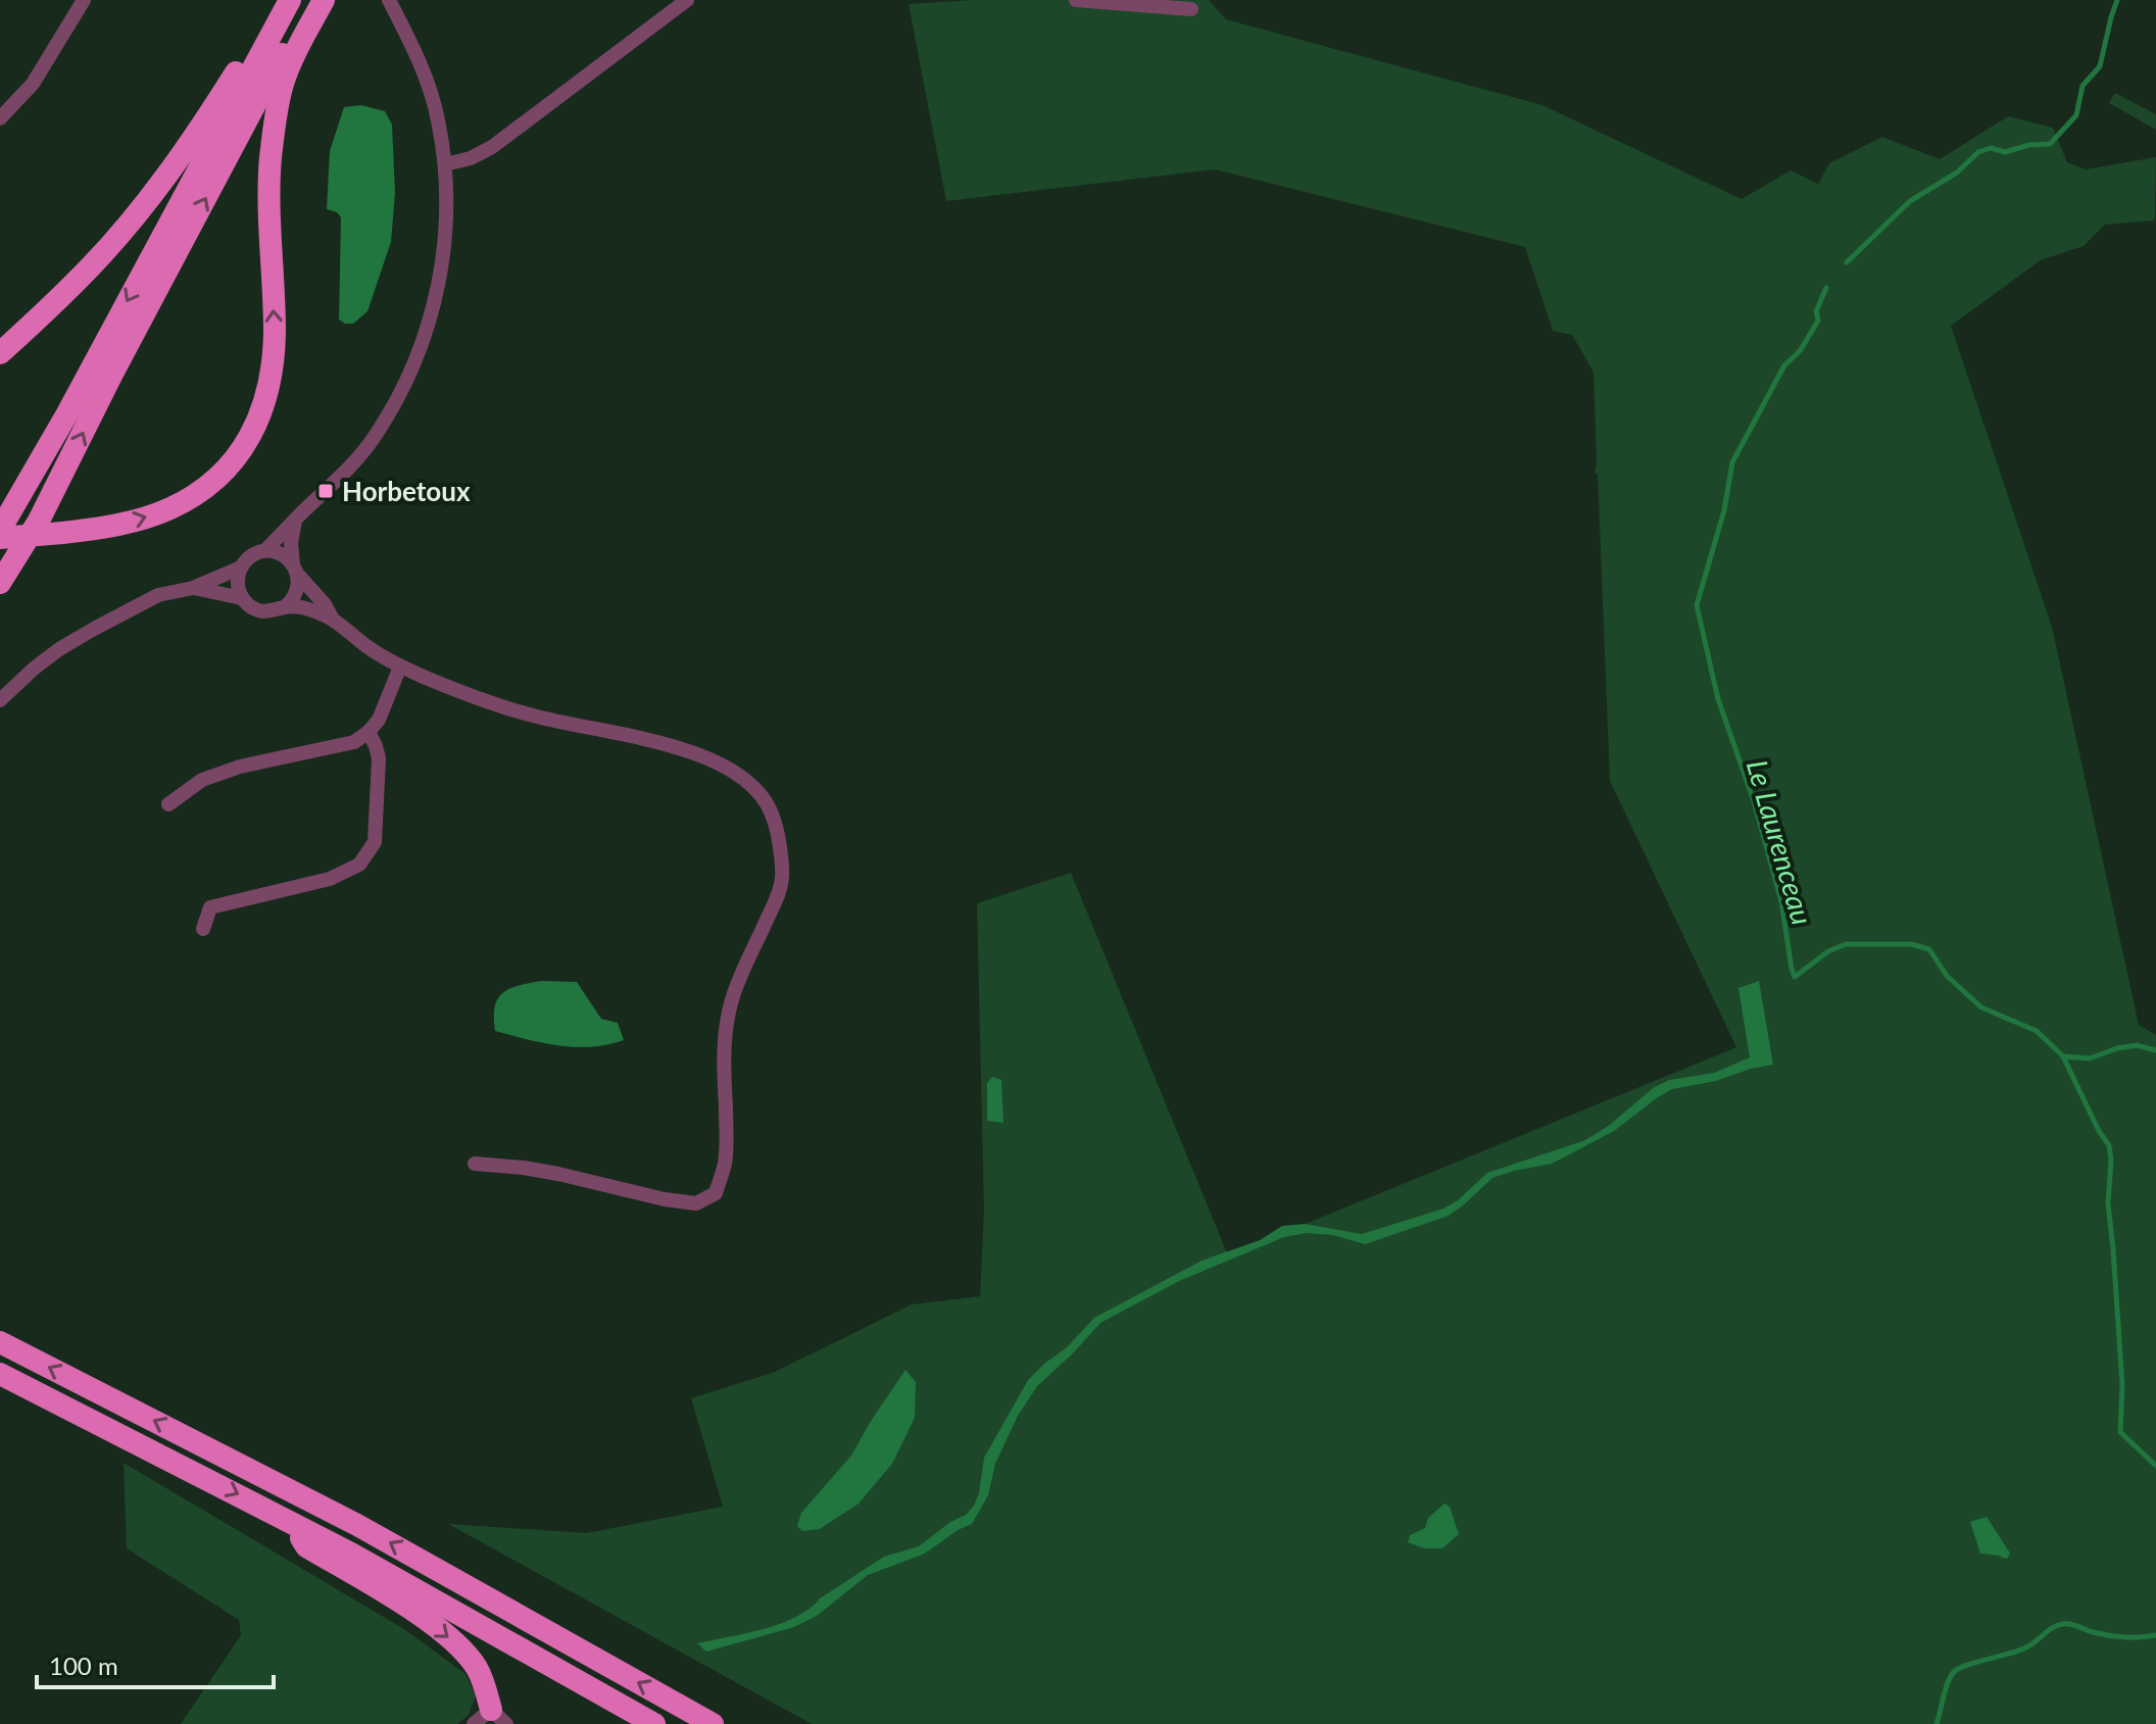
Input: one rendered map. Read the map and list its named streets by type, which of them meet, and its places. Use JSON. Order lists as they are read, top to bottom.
{
  "water": ["Le Laurenceau"],
  "places": {
    "transit": ["Horbetoux"]
  },
  "scale_bar": "100 m"
}
